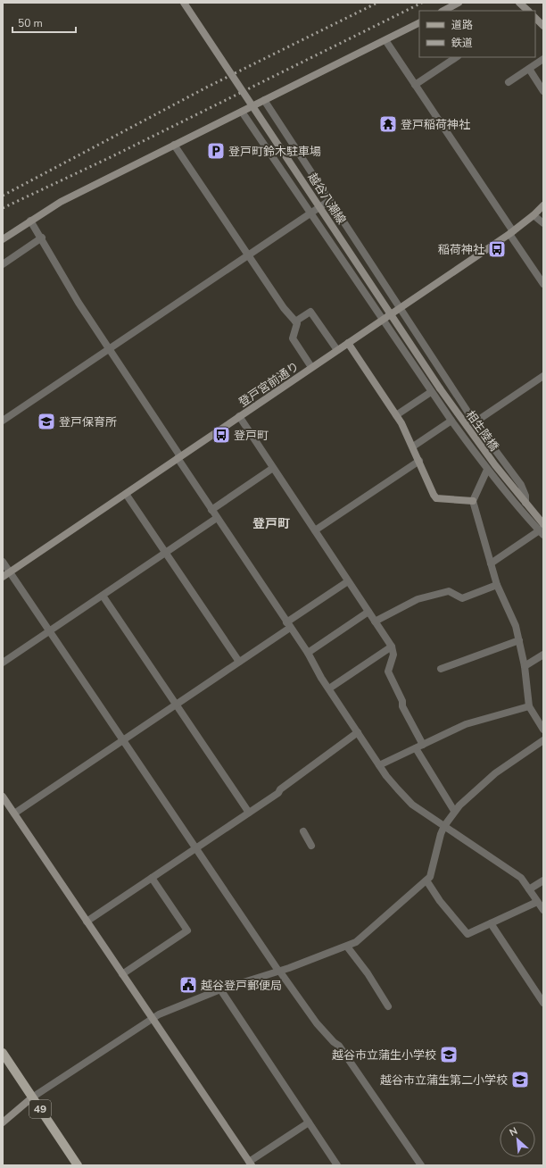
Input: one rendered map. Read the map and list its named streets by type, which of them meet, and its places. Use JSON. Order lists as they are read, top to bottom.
{
  "streets": {
    "main road": ["49"],
    "street": ["越谷八潮線", "登戸宮前通り", "相生陸橋"]
  },
  "crossings": [
    ["越谷八潮線", "相生陸橋"]
  ],
  "districts": ["登戸町"],
  "places": {
    "temple": ["登戸稲荷神社"],
    "parking": ["登戸町鈴木駐車場"],
    "bus stop": ["稲荷神社", "登戸町"],
    "school or university": ["登戸保育所", "越谷市立蒲生小学校", "越谷市立蒲生第二小学校"],
    "public building": ["越谷登戸郵便局"]
  },
  "legend": ["道路", "鉄道"],
  "scale_bar": "50 m",
  "north": "top left"
}
